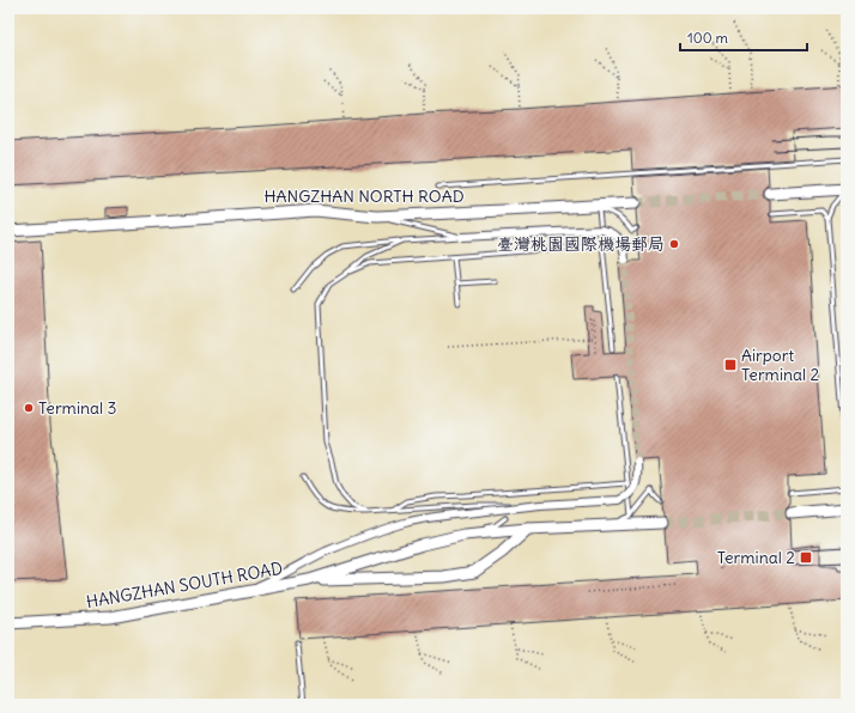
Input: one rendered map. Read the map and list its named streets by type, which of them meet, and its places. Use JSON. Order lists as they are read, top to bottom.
{
  "streets": {
    "street": ["HANGZHAN NORTH ROAD", "HANGZHAN SOUTH ROAD"]
  },
  "places": {
    "other": ["臺灣桃園國際機場郵局", "Terminal 3"],
    "transit": ["Airport Terminal 2", "Terminal 2"]
  },
  "scale_bar": "100 m"
}
